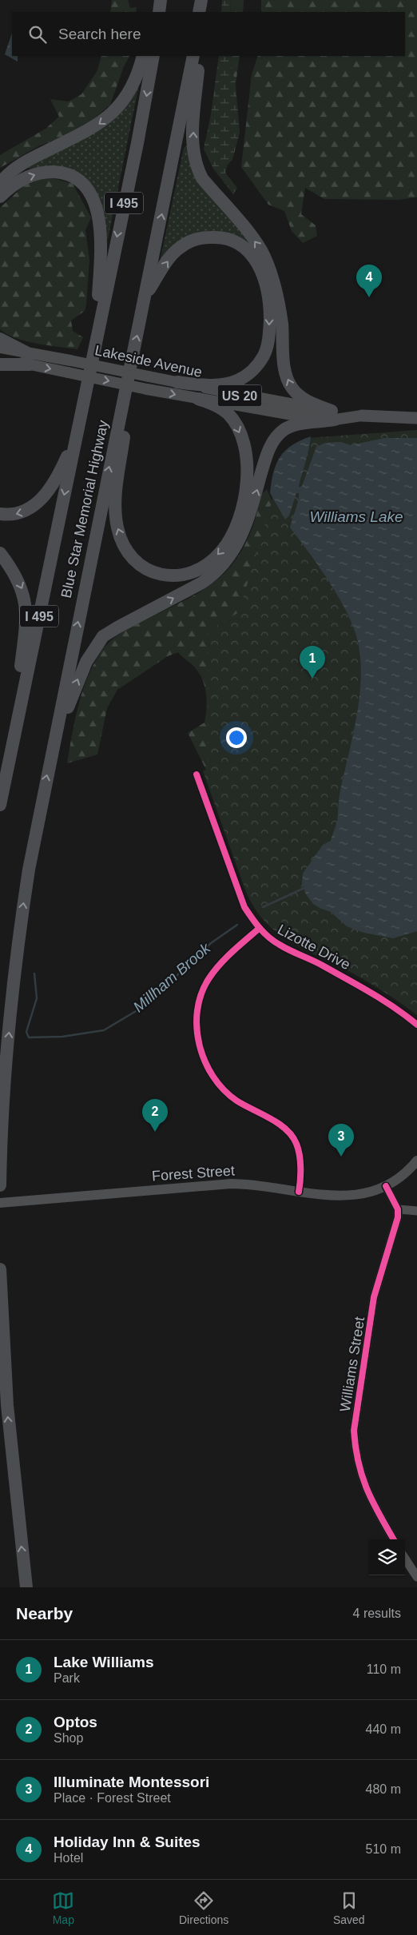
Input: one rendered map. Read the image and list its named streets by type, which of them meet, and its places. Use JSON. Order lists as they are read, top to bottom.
{
  "streets": {
    "highway": [
      "I 495",
      "Lakeside Avenue",
      "US 20",
      "Blue Star Memorial Highway"
    ],
    "main road": ["Forest Street"],
    "street": ["Lizotte Drive", "Williams Street"]
  },
  "water": ["Williams Lake", "Millham Brook"],
  "page": {
    "search": "Search here",
    "pins": [
      "4",
      "1",
      "2",
      "3"
    ],
    "heading": ["Nearby", "4 results"],
    "list": [
      {
        "mark": "1",
        "name": "Lake Williams",
        "note": "Park",
        "value": "110 m"
      },
      {
        "mark": "2",
        "name": "Optos",
        "note": "Shop",
        "value": "440 m"
      },
      {
        "mark": "3",
        "name": "Illuminate Montessori",
        "note": "Place · Forest Street",
        "value": "480 m"
      },
      {
        "mark": "4",
        "name": "Holiday Inn & Suites",
        "note": "Hotel",
        "value": "510 m"
      }
    ],
    "nav": ["Map", "Directions", "Saved"]
  }
}
